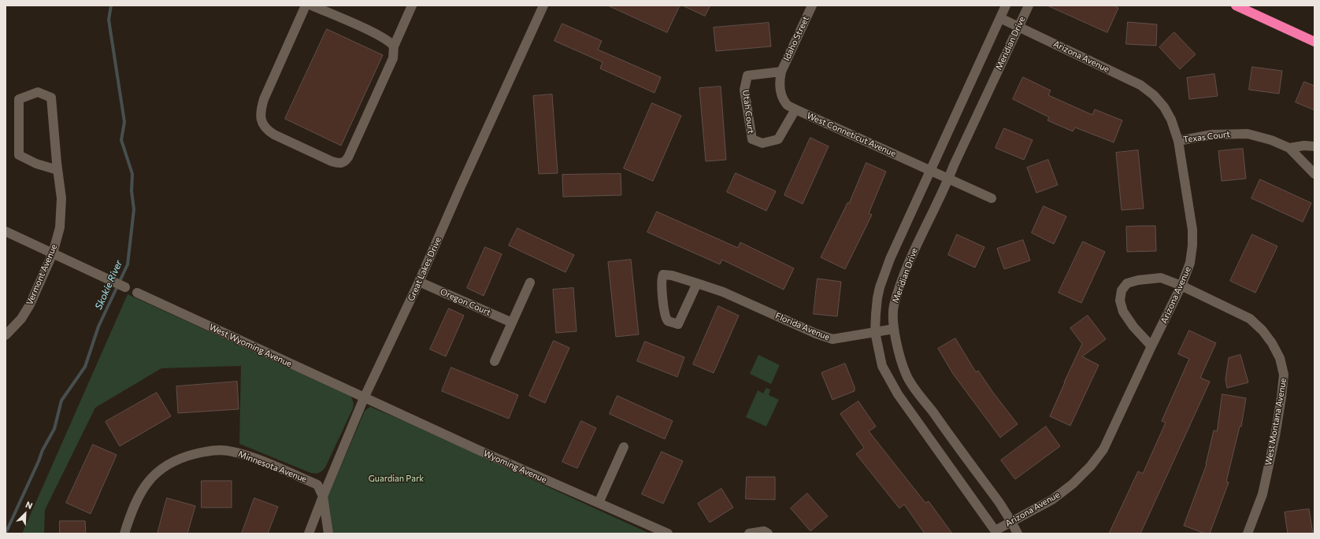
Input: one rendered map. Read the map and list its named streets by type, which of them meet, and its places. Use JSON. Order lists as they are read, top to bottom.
{
  "streets": {
    "street": [
      "Idaho Street",
      "Meridian Drive",
      "Arizona Avenue",
      "Utah Court",
      "West Conneticut Avenue",
      "Texas Court",
      "Great Lakes Drive",
      "Vermont Avenue",
      "Oregon Court",
      "Florida Avenue",
      "West Wyoming Avenue",
      "West Montana Avenue",
      "Minnesota Avenue",
      "Wyoming Avenue"
    ]
  },
  "crossings": [
    ["Idaho Street", "Utah Court"],
    ["Idaho Street", "West Conneticut Avenue"],
    ["Meridian Drive", "Arizona Avenue"],
    ["Meridian Drive", "West Conneticut Avenue"],
    ["Meridian Drive", "Florida Avenue"],
    ["Arizona Avenue", "Texas Court"],
    ["Arizona Avenue", "West Montana Avenue"],
    ["Utah Court", "West Conneticut Avenue"],
    ["Great Lakes Drive", "Oregon Court"],
    ["Great Lakes Drive", "West Wyoming Avenue"],
    ["Great Lakes Drive", "Minnesota Avenue"],
    ["Great Lakes Drive", "Wyoming Avenue"],
    ["West Wyoming Avenue", "Wyoming Avenue"]
  ],
  "water": ["Skokie River"],
  "parks": ["Guardian Park"],
  "north": "top right"
}
